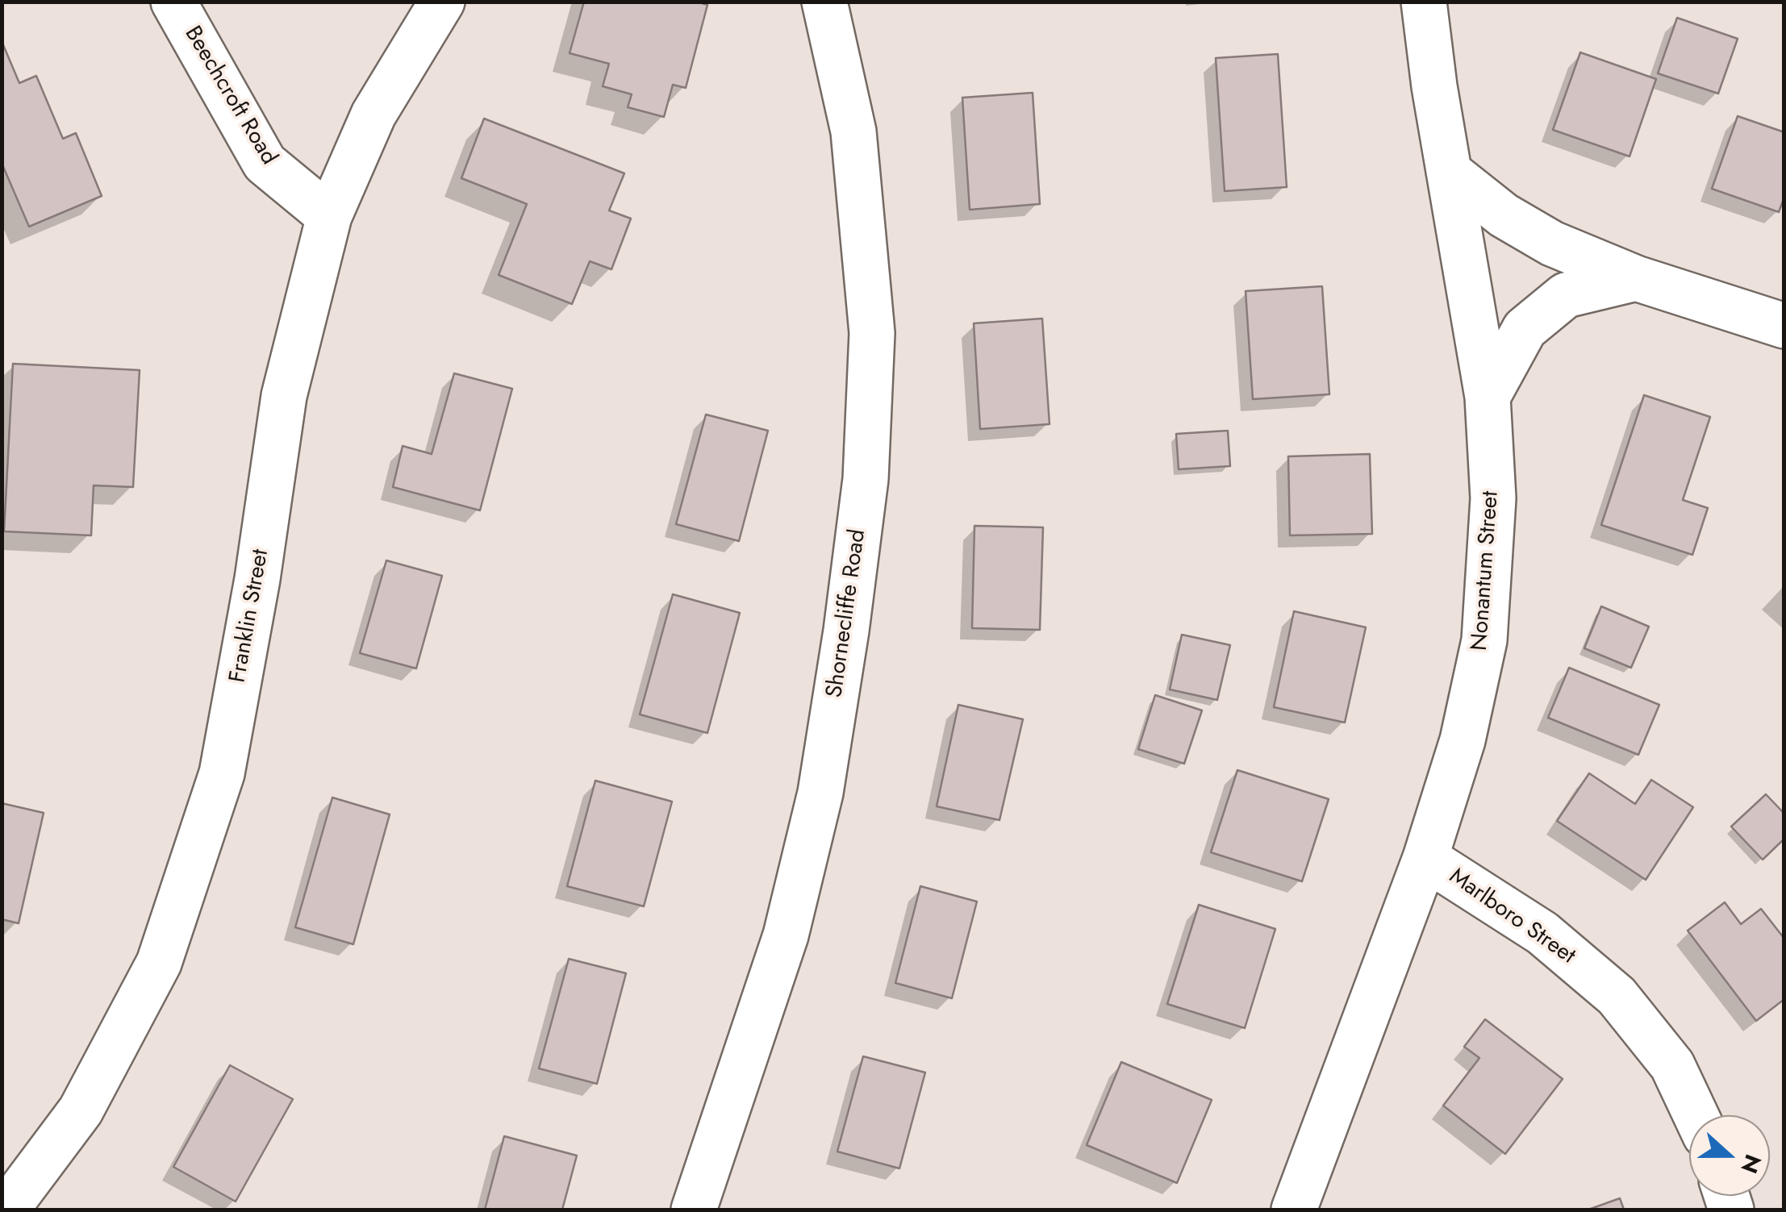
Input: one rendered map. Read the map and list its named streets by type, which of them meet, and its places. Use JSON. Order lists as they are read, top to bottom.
{
  "streets": {
    "street": [
      "Beechcroft Road",
      "Nonantum Street",
      "Shornecliffe Road",
      "Franklin Street",
      "Marlboro Street"
    ]
  },
  "crossings": [
    ["Beechcroft Road", "Franklin Street"],
    ["Nonantum Street", "Marlboro Street"]
  ],
  "north": "right"
}
